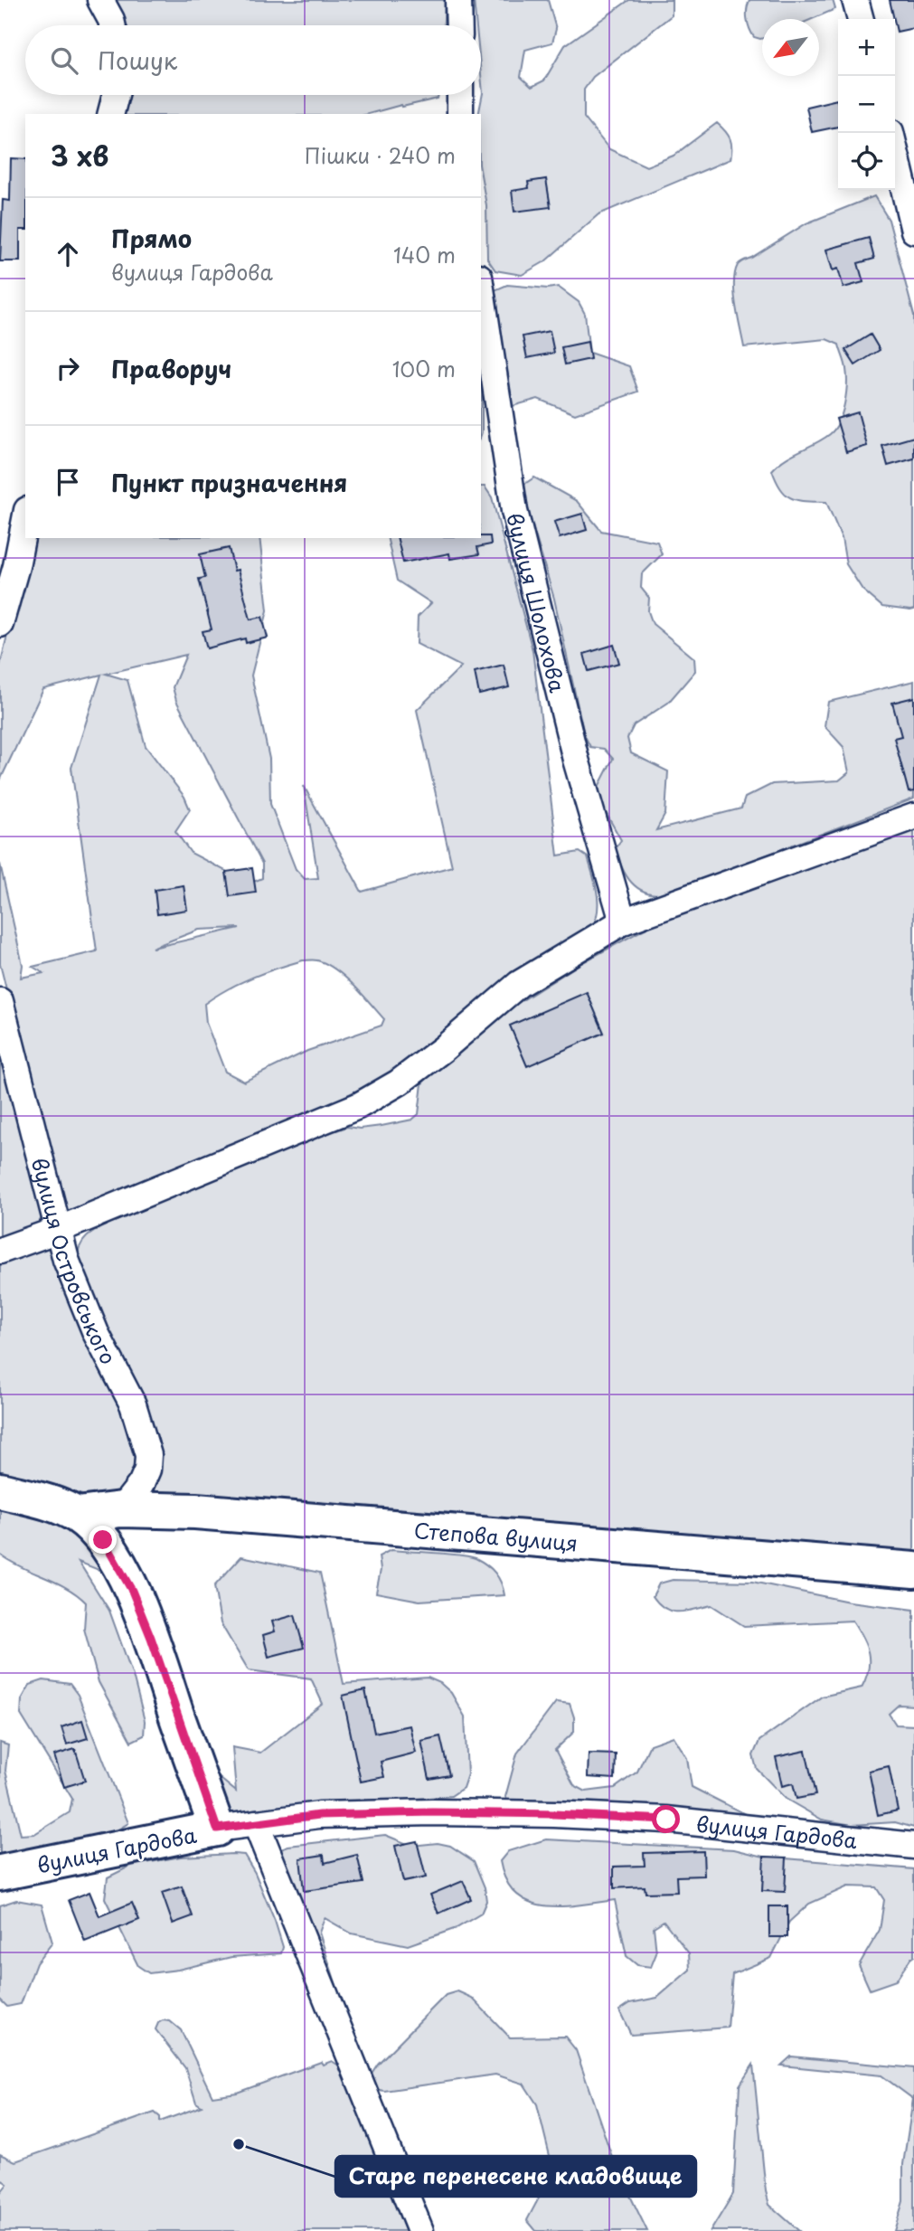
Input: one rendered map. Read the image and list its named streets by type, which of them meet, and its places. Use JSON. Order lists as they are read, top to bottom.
{
  "streets": {
    "street": [
      "вулиця Шолохова",
      "вулиця Островського",
      "Степова вулиця",
      "вулиця Гардова"
    ]
  },
  "crossings": [
    ["вулиця Островського", "Степова вулиця"]
  ],
  "places": ["Старе перенесене кладовище"],
  "north": "bottom left",
  "page": {
    "map_buttons": ["+", "−"],
    "search": "Пошук",
    "heading": ["3 хв", "Пішки · 240 m"],
    "list": [
      ["Прямо", "вулиця Гардова", "140 m"],
      ["Праворуч", "100 m"],
      "Пункт призначення"
    ]
  }
}
